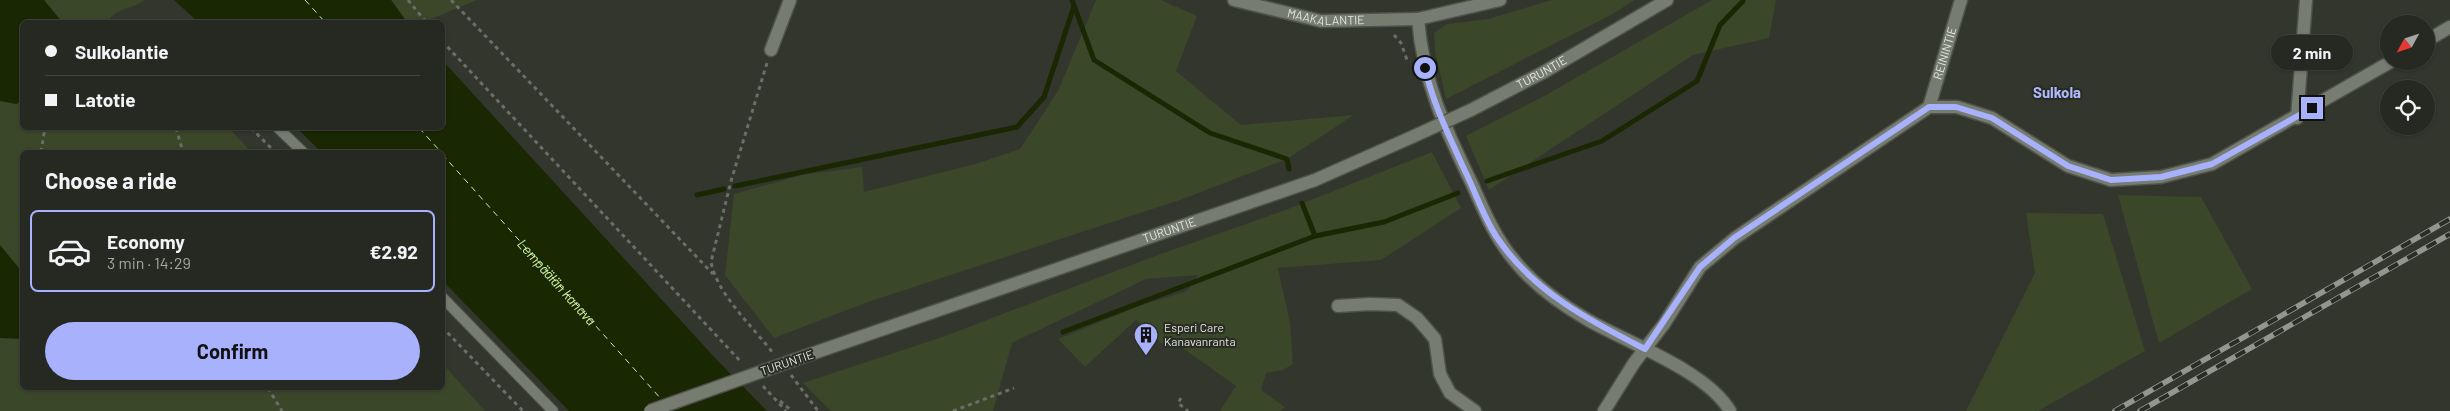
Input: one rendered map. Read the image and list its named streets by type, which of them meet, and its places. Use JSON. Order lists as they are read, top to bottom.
{
  "streets": {
    "street": ["MAAKALANTIE", "REININTIE", "TURUNTIE"]
  },
  "districts": ["Sulkola"],
  "water": ["Lempäälän kanava"],
  "places": {
    "building": ["Esperi Care Kanavanranta"]
  },
  "north": "bottom left",
  "page": {
    "banner": ["Sulkolantie", "Latotie"],
    "bubble": "2 min",
    "heading": "Choose a ride",
    "list": [
      {
        "name": "Economy",
        "note": "3 min · 14:29",
        "value": "€2.92"
      }
    ],
    "buttons": "Confirm"
  }
}
